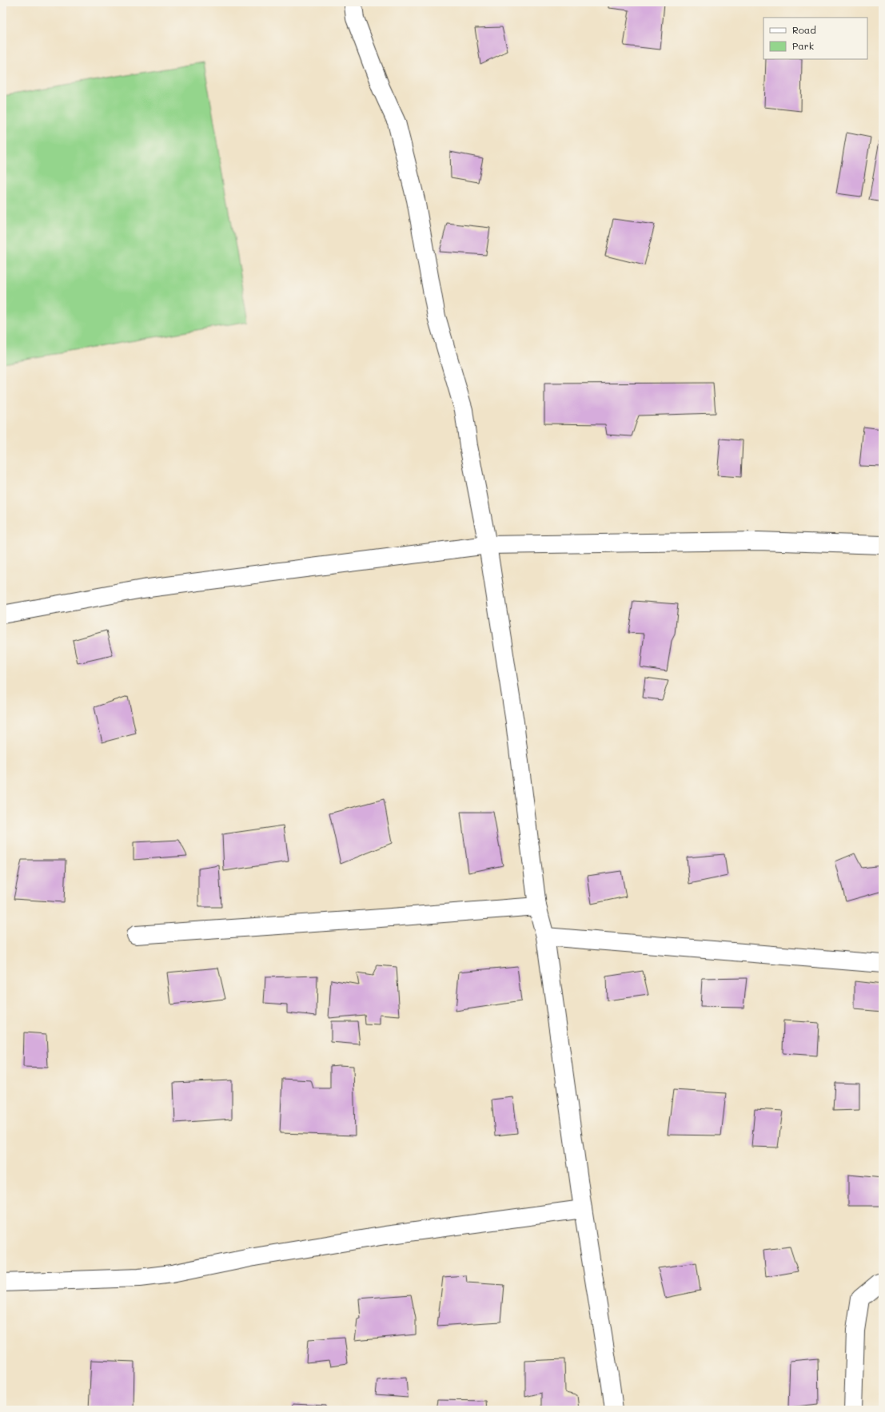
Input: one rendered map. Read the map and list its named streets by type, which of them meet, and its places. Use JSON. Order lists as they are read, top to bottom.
{
  "legend": ["Road", "Park"]
}
